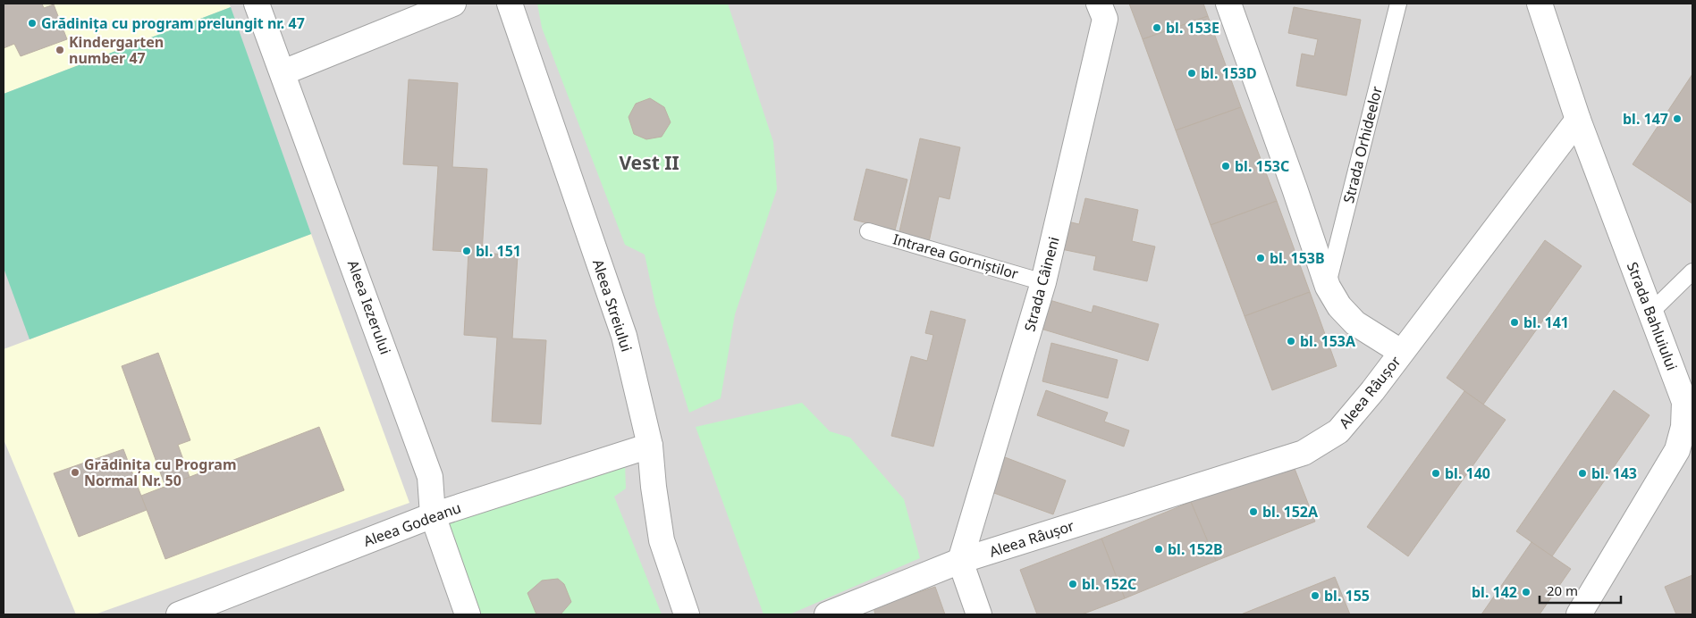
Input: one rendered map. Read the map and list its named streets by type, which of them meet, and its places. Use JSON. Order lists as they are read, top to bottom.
{
  "streets": {
    "street": [
      "Strada Câineni",
      "Aleea Streiului",
      "Aleea Iezerului",
      "Strada Bahluiului",
      "Aleea Râușor",
      "Aleea Godeanu"
    ],
    "lane": ["Strada Orhideelor", "Intrarea Gorniștilor"]
  },
  "crossings": [
    ["Intrarea Gorniștilor", "Strada Câineni"],
    ["Strada Câineni", "Aleea Râușor"],
    ["Aleea Streiului", "Aleea Godeanu"],
    ["Aleea Iezerului", "Aleea Godeanu"],
    ["Strada Bahluiului", "Aleea Râușor"]
  ],
  "districts": ["Vest II"],
  "places": [
    "Grădinița cu program prelungit nr. 47",
    "bl. 153E",
    "Kindergarten number 47",
    "bl. 153D",
    "bl. 147",
    "bl. 153C",
    "bl. 151",
    "bl. 153B",
    "bl. 141",
    "bl. 153A",
    "Grădinița cu Program Normal Nr. 50",
    "bl. 140",
    "bl. 143",
    "bl. 152A",
    "bl. 152B",
    "bl. 152C",
    "bl. 142",
    "bl. 155"
  ],
  "scale_bar": "20 m"
}
